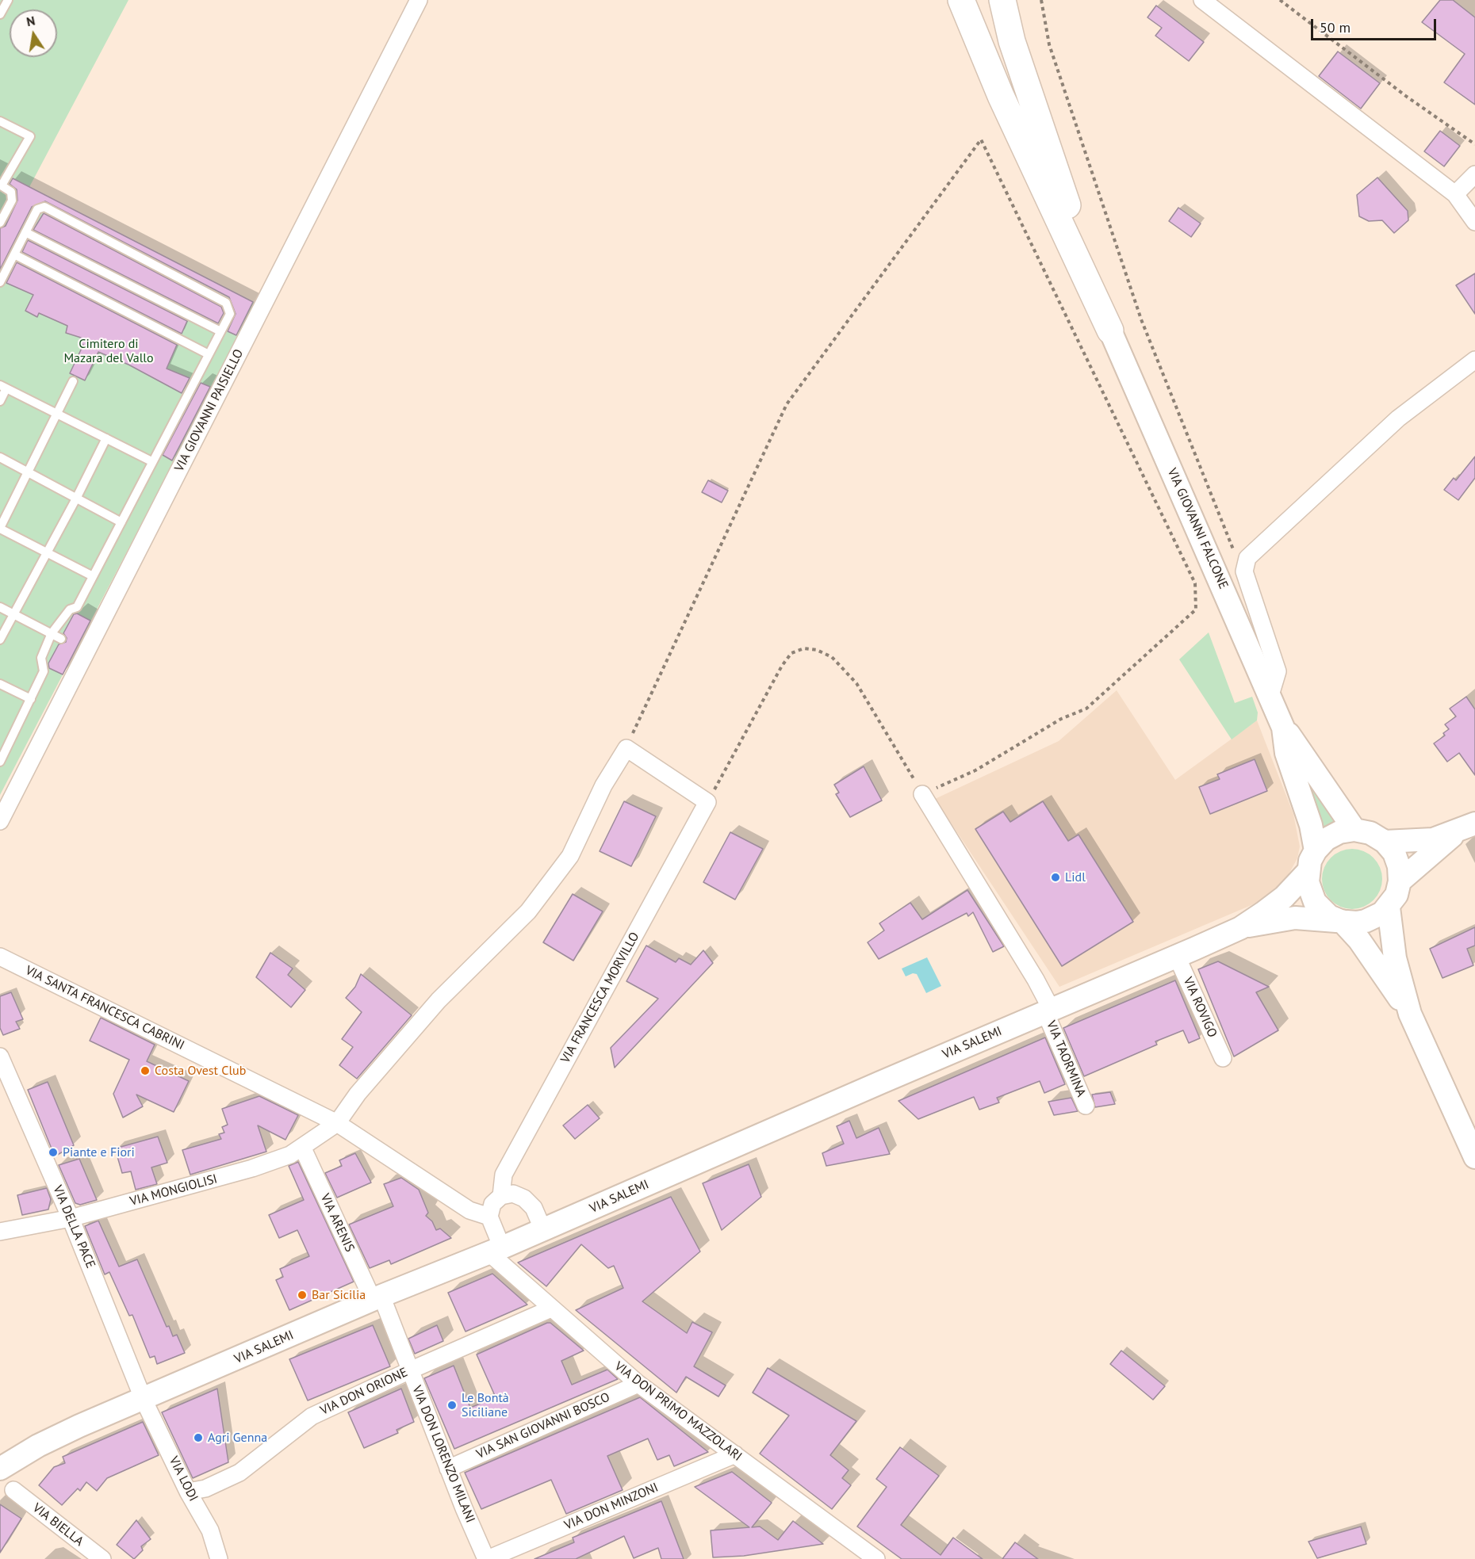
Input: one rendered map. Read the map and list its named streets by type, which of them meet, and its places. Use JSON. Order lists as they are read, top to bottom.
{
  "streets": {
    "main road": ["VIA GIOVANNI FALCONE", "VIA SALEMI"],
    "street": [
      "VIA GIOVANNI PAISIELLO",
      "VIA FRANCESCA MORVILLO",
      "VIA ROVIGO",
      "VIA SANTA FRANCESCA CABRINI",
      "VIA TAORMINA",
      "VIA MONGIOLISI",
      "VIA ARENIS",
      "VIA DELLA PACE",
      "VIA DON ORIONE",
      "VIA DON PRIMO MAZZOLARI",
      "VIA SAN GIOVANNI BOSCO",
      "VIA DON LORENZO MILANI",
      "VIA LODI",
      "VIA DON MINZONI",
      "VIA BIELLA"
    ]
  },
  "crossings": [
    ["VIA ROVIGO", "VIA SALEMI"],
    ["VIA SANTA FRANCESCA CABRINI", "VIA MONGIOLISI"],
    ["VIA SALEMI", "VIA TAORMINA"],
    ["VIA SALEMI", "VIA ARENIS"],
    ["VIA SALEMI", "VIA DELLA PACE"],
    ["VIA SALEMI", "VIA DON PRIMO MAZZOLARI"],
    ["VIA SALEMI", "VIA DON LORENZO MILANI"],
    ["VIA SALEMI", "VIA LODI"],
    ["VIA MONGIOLISI", "VIA ARENIS"],
    ["VIA MONGIOLISI", "VIA DELLA PACE"],
    ["VIA ARENIS", "VIA DON LORENZO MILANI"],
    ["VIA DELLA PACE", "VIA LODI"],
    ["VIA DON ORIONE", "VIA DON PRIMO MAZZOLARI"],
    ["VIA DON ORIONE", "VIA DON LORENZO MILANI"],
    ["VIA DON ORIONE", "VIA LODI"],
    ["VIA DON PRIMO MAZZOLARI", "VIA SAN GIOVANNI BOSCO"],
    ["VIA DON PRIMO MAZZOLARI", "VIA DON MINZONI"],
    ["VIA SAN GIOVANNI BOSCO", "VIA DON LORENZO MILANI"],
    ["VIA DON LORENZO MILANI", "VIA DON MINZONI"]
  ],
  "parks": ["Cimitero di Mazara del Vallo"],
  "places": [
    "Lidl",
    "Costa Ovest Club",
    "Piante e Fiori",
    "Bar Sicilia",
    "Le Bontà Siciliane",
    "Agri Genna"
  ],
  "scale_bar": "50 m",
  "north": "top"
}
